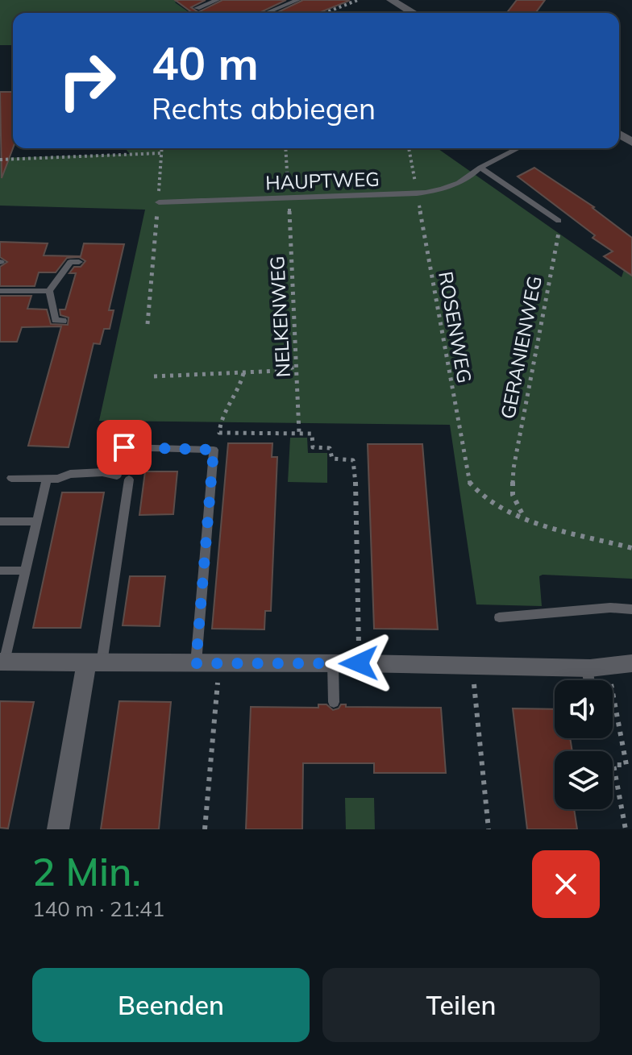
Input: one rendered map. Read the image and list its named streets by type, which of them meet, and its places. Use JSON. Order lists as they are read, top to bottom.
{
  "streets": {
    "lane": ["HAUPTWEG"],
    "path": ["NELKENWEG", "ROSENWEG", "GERANIENWEG"]
  },
  "crossings": [
    ["HAUPTWEG", "NELKENWEG"],
    ["HAUPTWEG", "ROSENWEG"],
    ["ROSENWEG", "GERANIENWEG"]
  ],
  "page": {
    "turn": ["40 m", "Rechts abbiegen"],
    "heading": ["2 Min.", "140 m · 21:41"],
    "buttons": ["Beenden", "Teilen"]
  }
}
